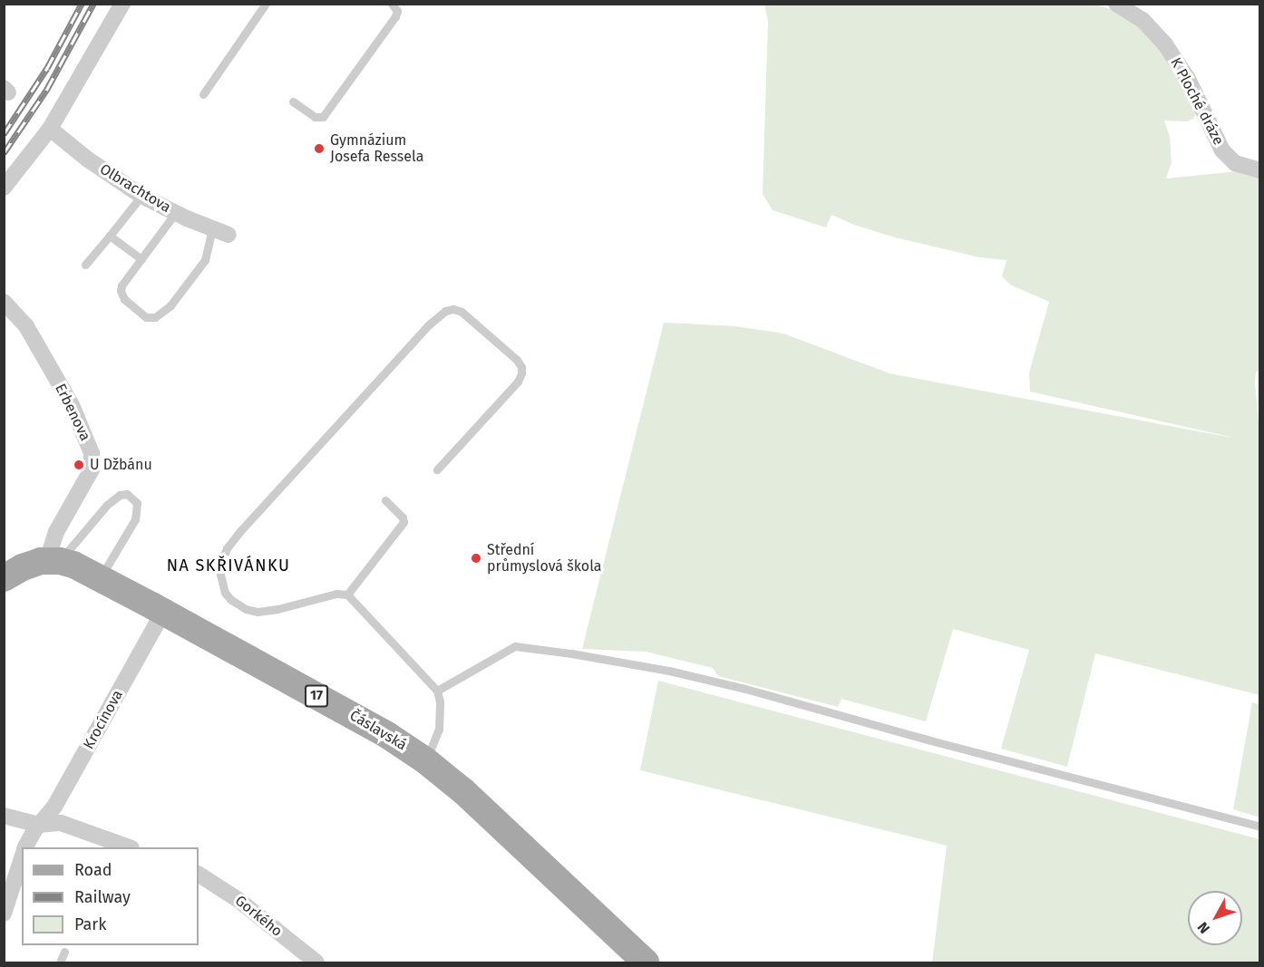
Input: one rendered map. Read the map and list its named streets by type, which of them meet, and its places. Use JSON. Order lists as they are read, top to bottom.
{
  "streets": {
    "main road": ["17", "Čáslavská"],
    "street": [
      "K Ploché dráze",
      "Olbrachtova",
      "Erbenova",
      "Krocínova",
      "Gorkého"
    ]
  },
  "crossings": [
    ["Erbenova", "Čáslavská"],
    ["Krocínova", "Čáslavská"]
  ],
  "districts": ["NA SKŘIVÁNKU"],
  "places": ["Gymnázium Josefa Ressela", "U Džbánu", "Střední průmyslová škola"],
  "legend": ["Road", "Railway", "Park"],
  "north": "bottom left"
}
